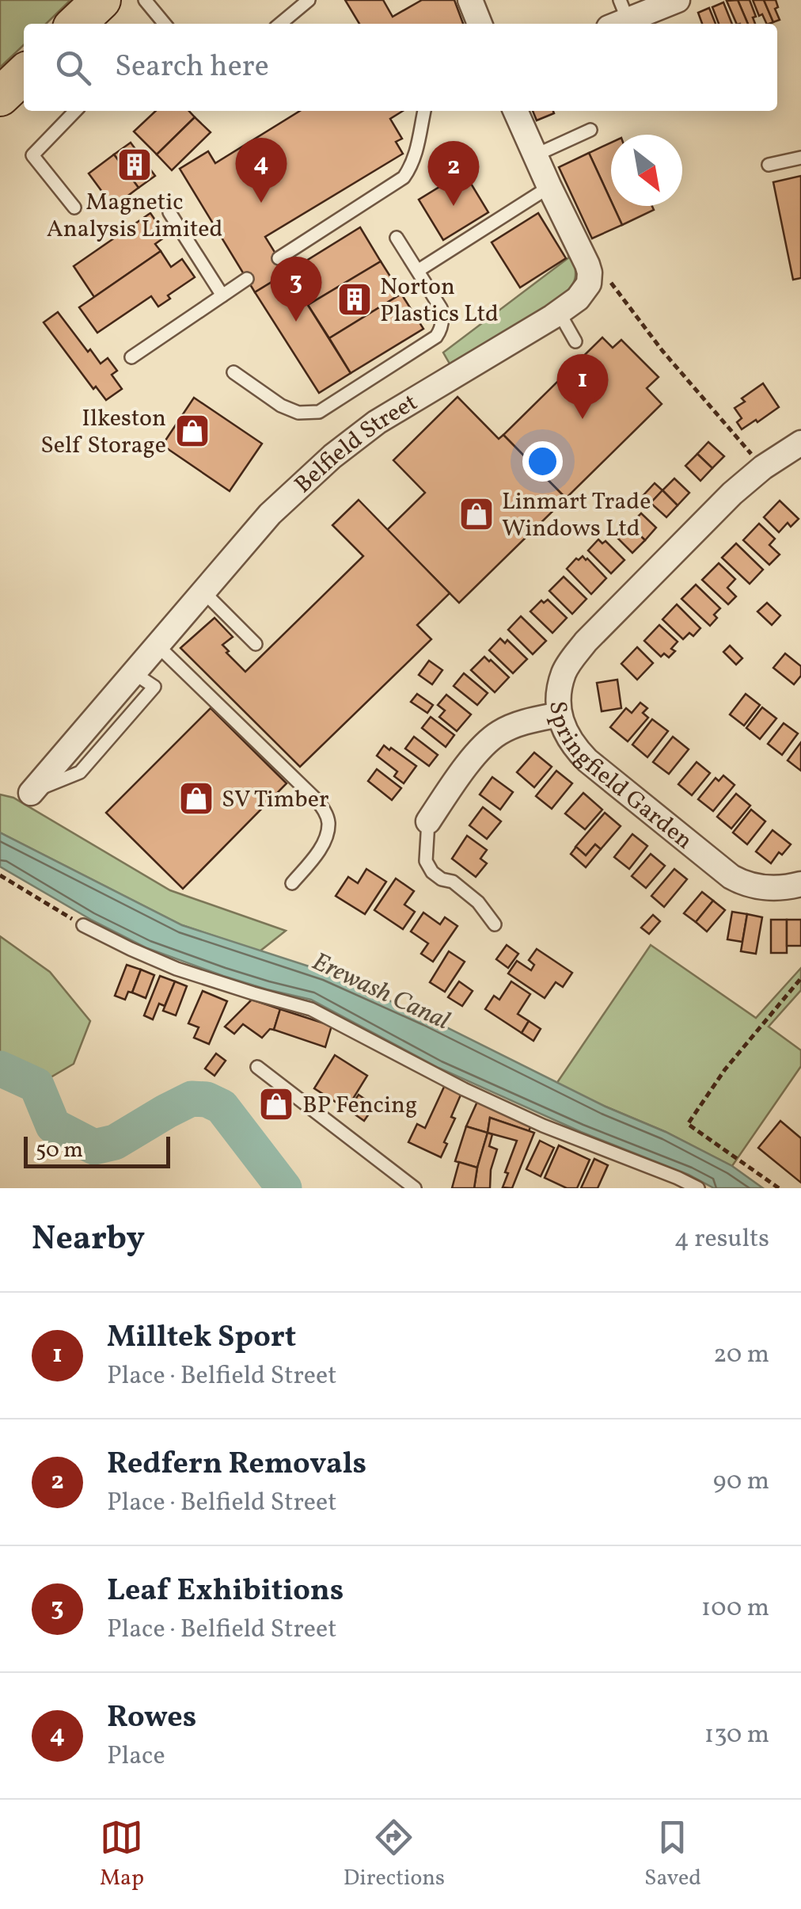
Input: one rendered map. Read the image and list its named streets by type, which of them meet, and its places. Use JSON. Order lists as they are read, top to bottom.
{
  "streets": {
    "street": ["Belfield Street", "Springfield Garden"]
  },
  "water": ["Erewash Canal"],
  "places": {
    "building": ["Magnetic Analysis Limited", "Norton Plastics Ltd"],
    "shop": [
      "Ilkeston Self Storage",
      "Linmart Trade Windows Ltd",
      "SV Timber",
      "BP Fencing"
    ]
  },
  "scale_bar": "50 m",
  "north": "bottom right",
  "page": {
    "search": "Search here",
    "pins": [
      "4",
      "2",
      "3",
      "1"
    ],
    "scale": "50 m",
    "heading": ["Nearby", "4 results"],
    "list": [
      {
        "mark": "1",
        "name": "Milltek Sport",
        "note": "Place · Belfield Street",
        "value": "20 m"
      },
      {
        "mark": "2",
        "name": "Redfern Removals",
        "note": "Place · Belfield Street",
        "value": "90 m"
      },
      {
        "mark": "3",
        "name": "Leaf Exhibitions",
        "note": "Place · Belfield Street",
        "value": "100 m"
      },
      {
        "mark": "4",
        "name": "Rowes",
        "note": "Place",
        "value": "130 m"
      }
    ],
    "nav": ["Map", "Directions", "Saved"]
  }
}
